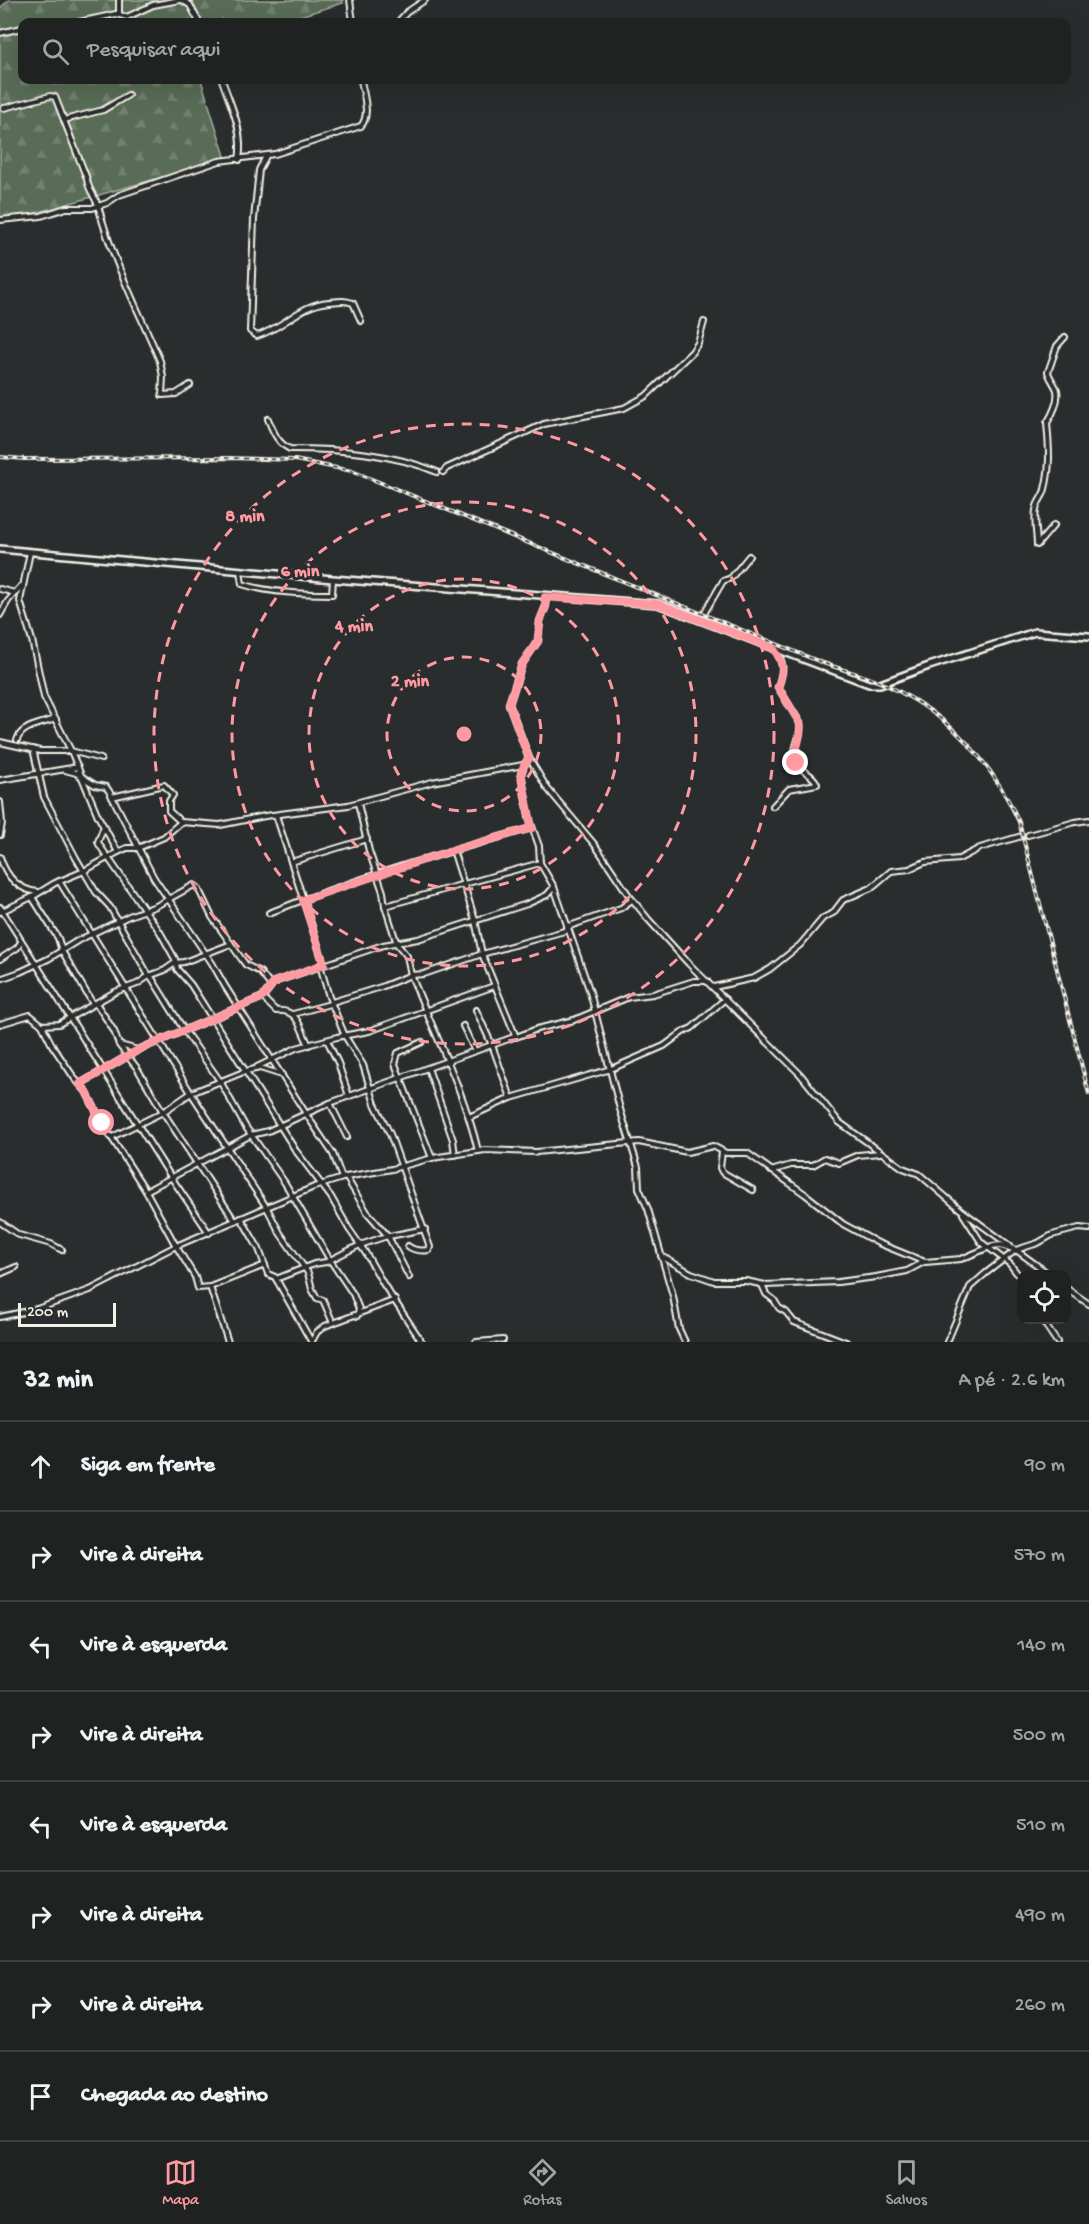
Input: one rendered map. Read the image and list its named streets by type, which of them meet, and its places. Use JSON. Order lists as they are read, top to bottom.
{
  "scale_bar": "200 m",
  "page": {
    "search": "Pesquisar aqui",
    "scale": "200 m",
    "heading": ["32 min", "A pé · 2.6 km"],
    "list": [
      ["Siga em frente", "90 m"],
      ["Vire à direita", "570 m"],
      ["Vire à esquerda", "140 m"],
      ["Vire à direita", "500 m"],
      ["Vire à esquerda", "510 m"],
      ["Vire à direita", "490 m"],
      ["Vire à direita", "260 m"],
      "Chegada ao destino"
    ],
    "nav": ["Mapa", "Rotas", "Salvos"]
  },
  "rings": [
    "8 min",
    "6 min",
    "4 min",
    "2 min"
  ]
}
